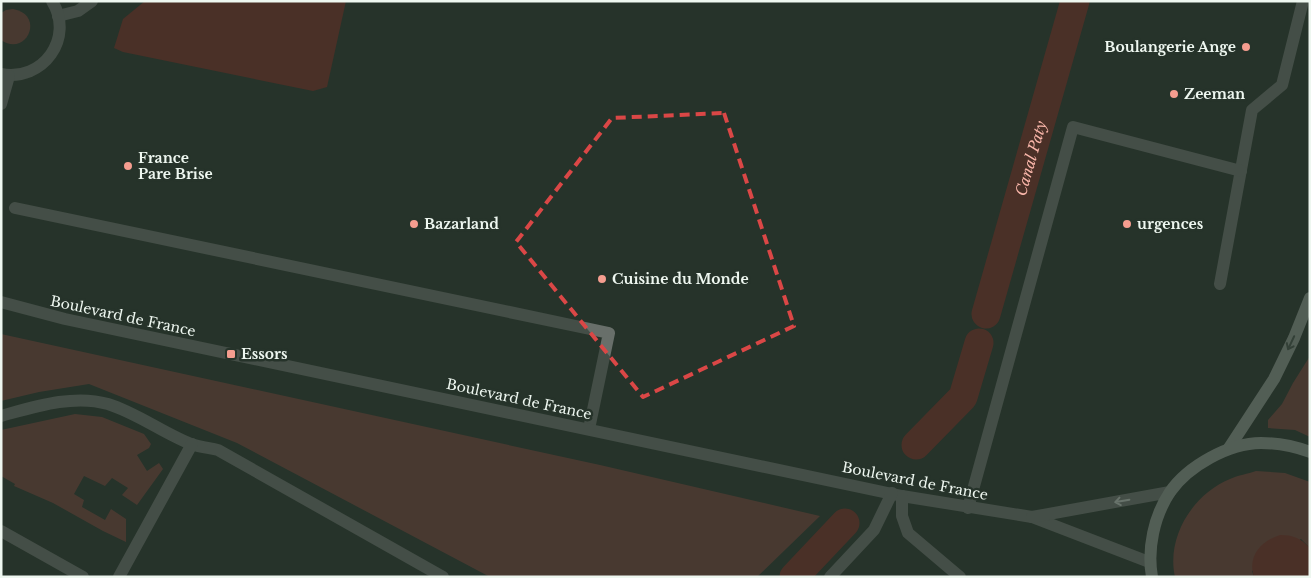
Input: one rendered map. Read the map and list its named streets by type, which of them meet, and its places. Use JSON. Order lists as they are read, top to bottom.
{
  "streets": {
    "street": ["Boulevard de France"]
  },
  "water": ["Canal Paty"],
  "places": {
    "other": [
      "Boulangerie Ange",
      "Zeeman",
      "France Pare Brise",
      "Bazarland",
      "urgences",
      "Cuisine du Monde"
    ],
    "transit": ["Essors"]
  }
}
